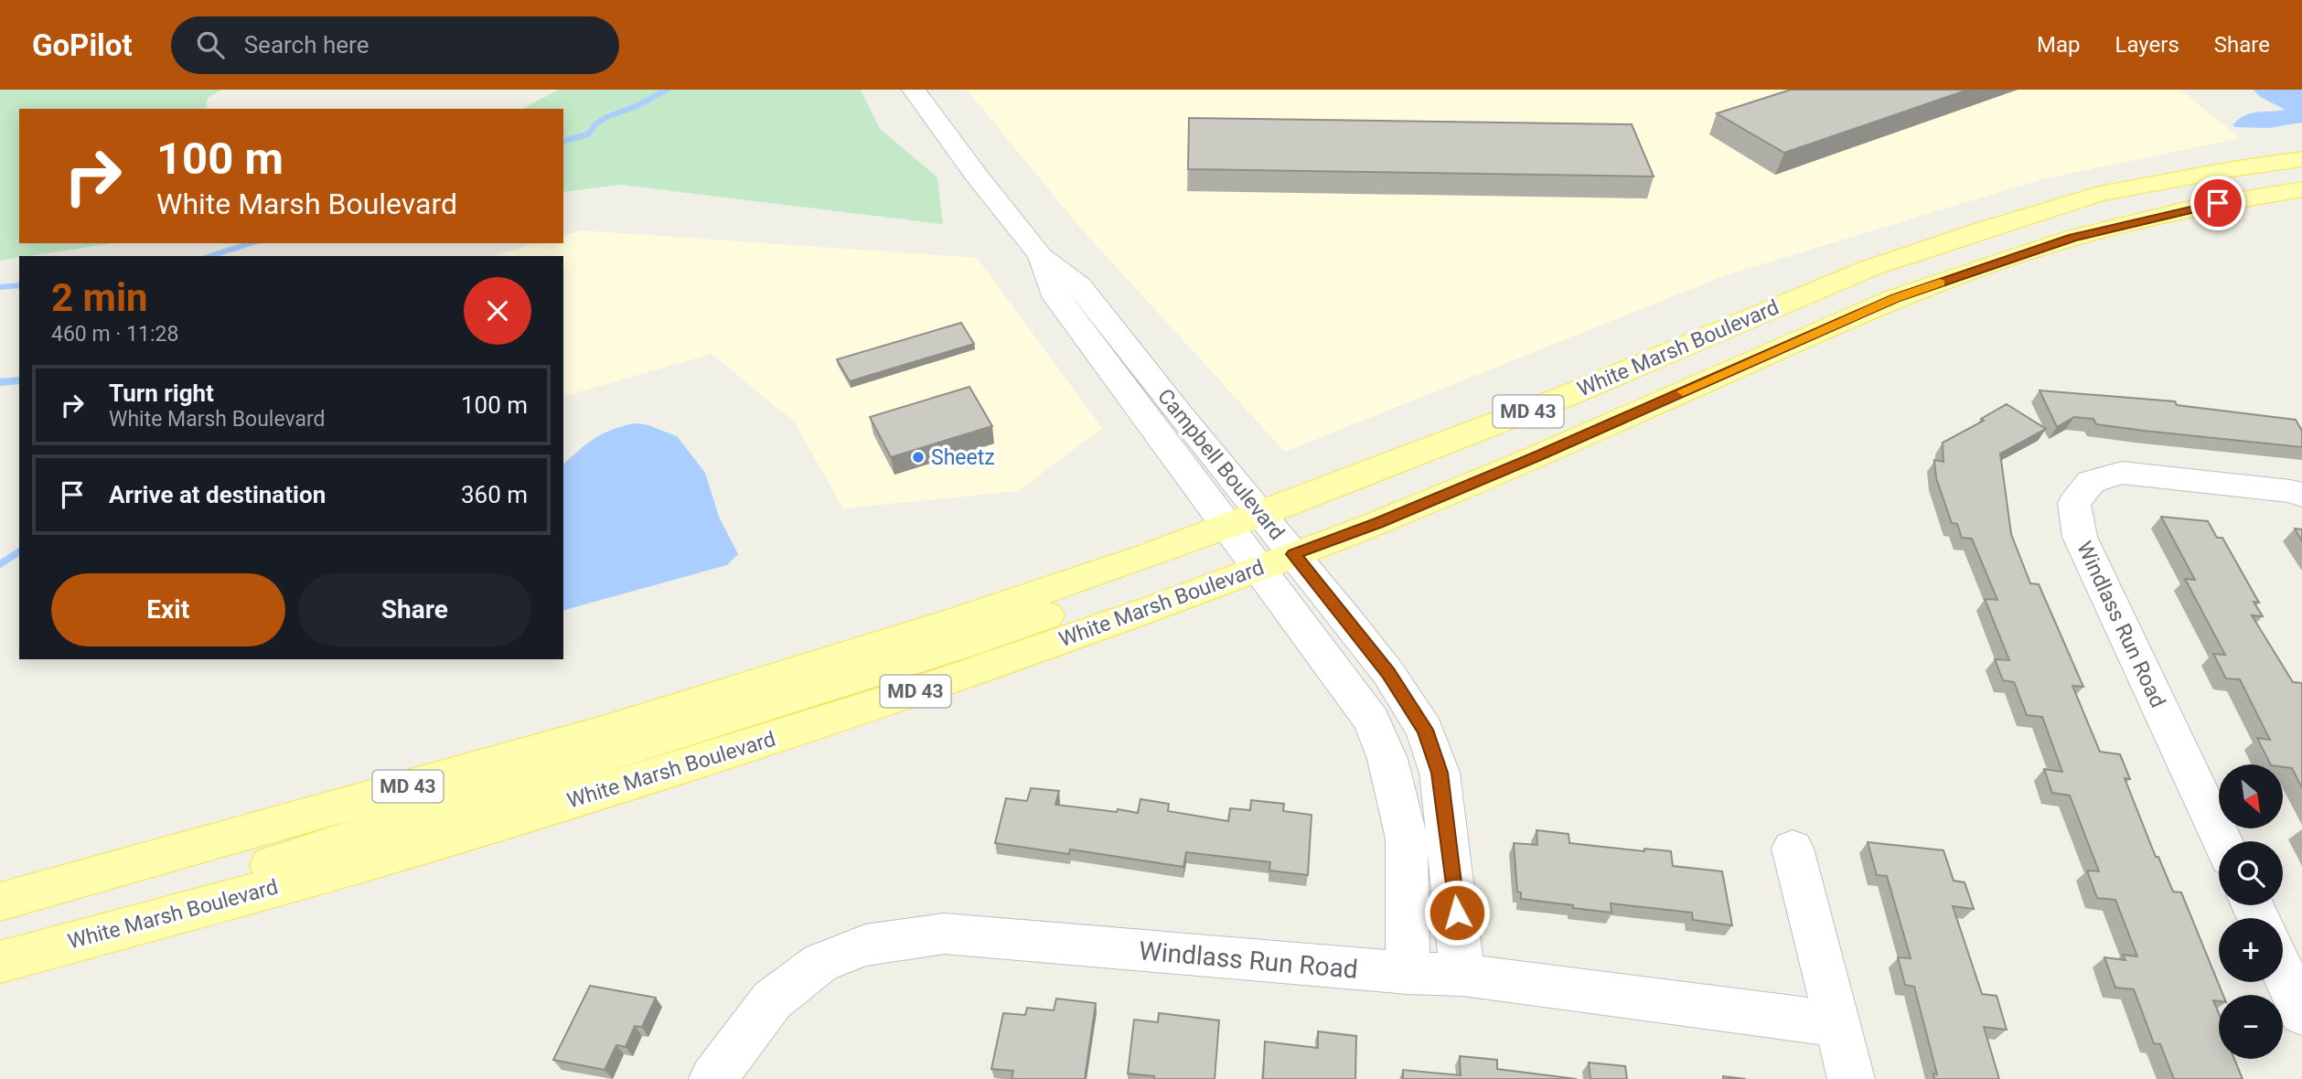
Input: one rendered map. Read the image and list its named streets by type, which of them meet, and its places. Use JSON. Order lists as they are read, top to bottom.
{
  "streets": {
    "main road": ["White Marsh Boulevard", "MD 43"],
    "street": ["Campbell Boulevard", "Windlass Run Road"]
  },
  "crossings": [
    ["White Marsh Boulevard", "Campbell Boulevard"],
    ["Campbell Boulevard", "Windlass Run Road"]
  ],
  "places": ["Sheetz"],
  "north": "bottom right",
  "page": {
    "header": "GoPilot",
    "search": "Search here",
    "nav": ["Map", "Layers", "Share"],
    "turn": ["100 m", "White Marsh Boulevard"],
    "heading": ["2 min", "460 m · 11:28"],
    "list": [
      {
        "name": "Turn right",
        "note": "White Marsh Boulevard",
        "value": "100 m"
      },
      {
        "name": "Arrive at destination",
        "value": "360 m"
      }
    ],
    "buttons": ["Exit", "Share"],
    "map_buttons": ["+", "−"]
  }
}
